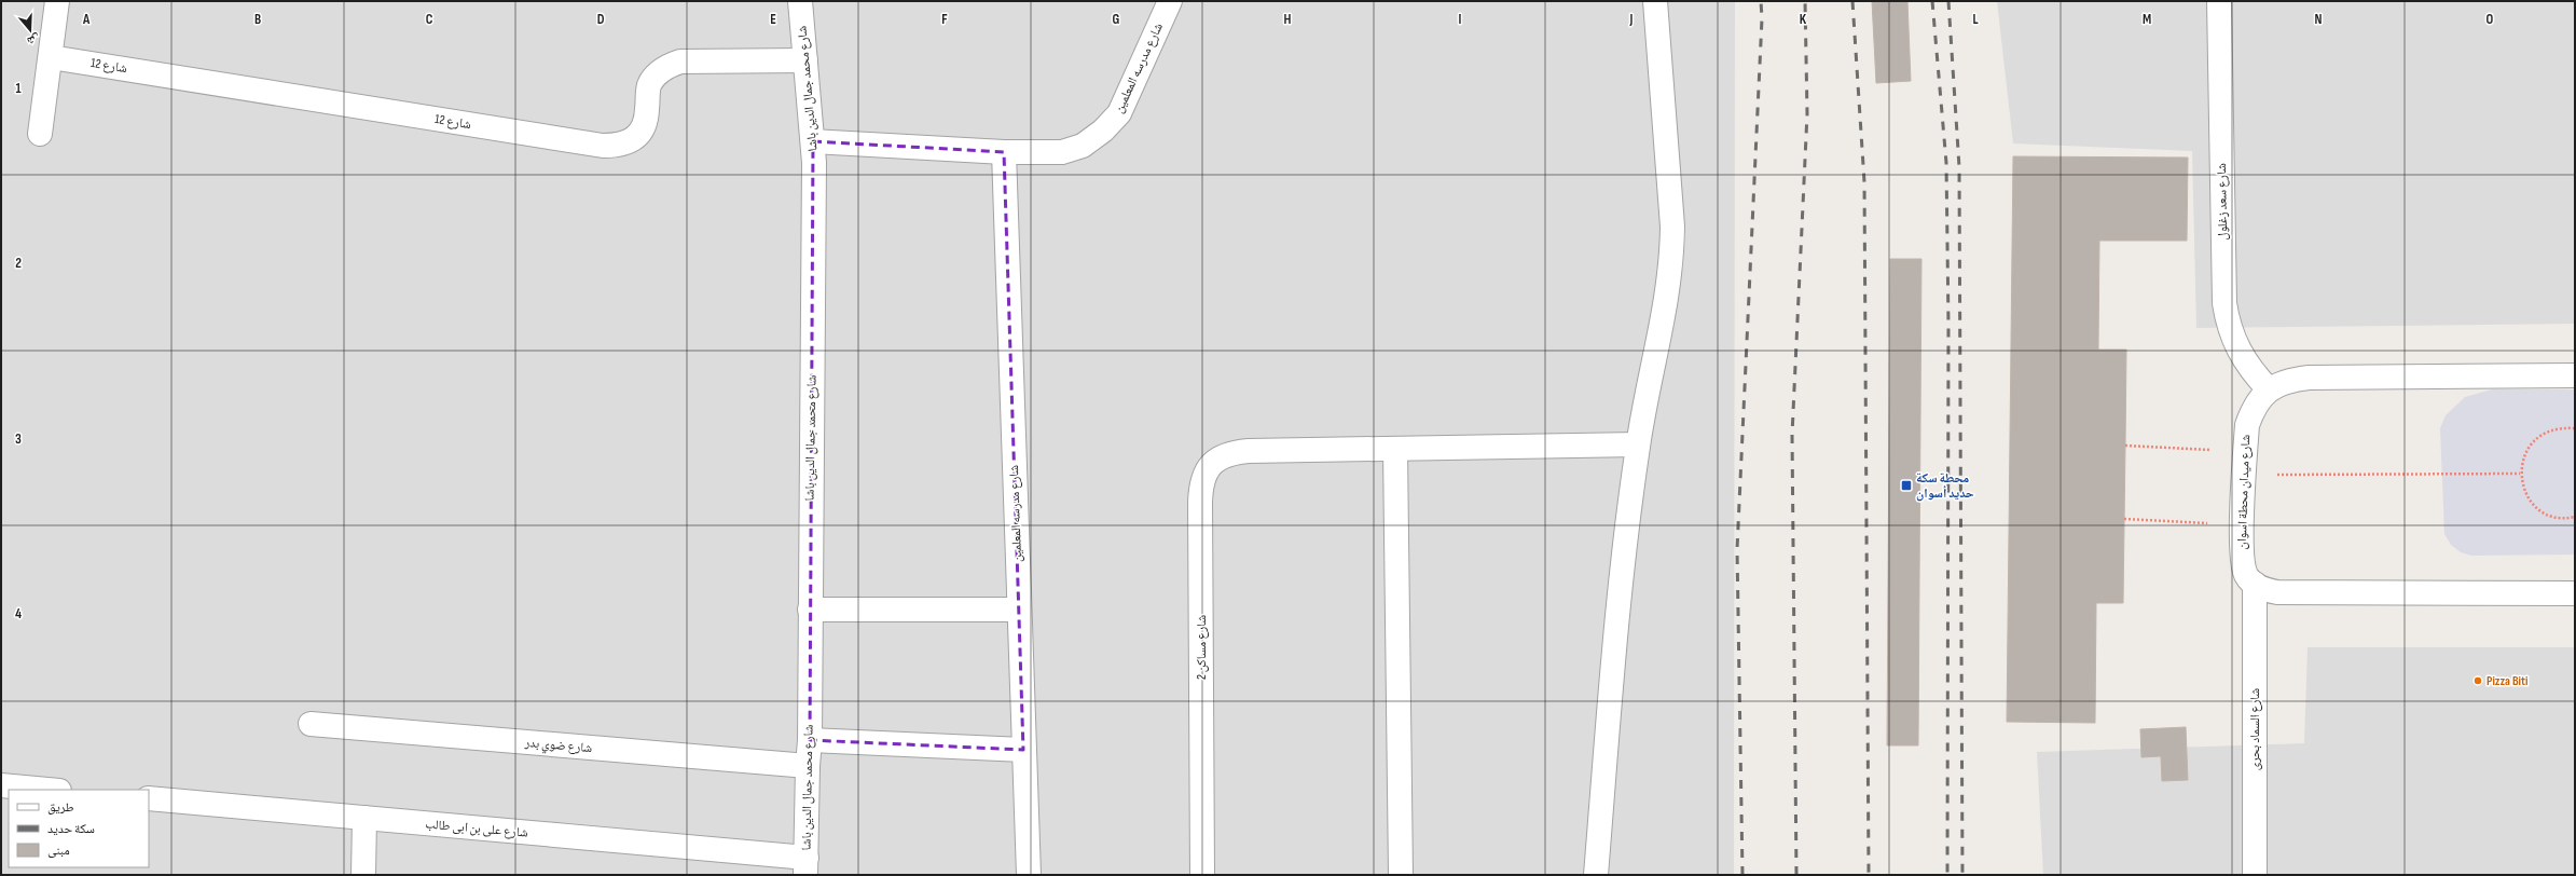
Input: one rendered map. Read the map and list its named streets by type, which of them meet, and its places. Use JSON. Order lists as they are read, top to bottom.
{
  "streets": {
    "street": [
      "شارع 12",
      "شارع مدرسه المعلمين",
      "شارع محمد جمال الدين باشا",
      "شارع سعد زغلول",
      "شارع ميدان محطة اسوان",
      "شارع مساكن 2",
      "شارع السماد بحرى",
      "شارع ضوي بدر",
      "شارع على بن ابى طالب"
    ]
  },
  "crossings": [
    ["شارع 12", "شارع محمد جمال الدين باشا"],
    ["شارع مدرسه المعلمين", "شارع محمد جمال الدين باشا"],
    ["شارع محمد جمال الدين باشا", "شارع ضوي بدر"],
    ["شارع محمد جمال الدين باشا", "شارع على بن ابى طالب"],
    ["شارع سعد زغلول", "شارع ميدان محطة اسوان"],
    ["شارع ميدان محطة اسوان", "شارع السماد بحرى"]
  ],
  "places": {
    "transit": ["محطة سكة حديد أسوان"],
    "other": ["Pizza Biti"]
  },
  "legend": ["طريق", "سكة حديد", "مبنى"],
  "north": "bottom",
  "grid": {
    "columns": [
      "A",
      "B",
      "C",
      "D",
      "E",
      "F",
      "G",
      "H",
      "I",
      "J",
      "K",
      "L",
      "M",
      "N",
      "O"
    ],
    "rows": [
      "1",
      "2",
      "3",
      "4"
    ]
  }
}
